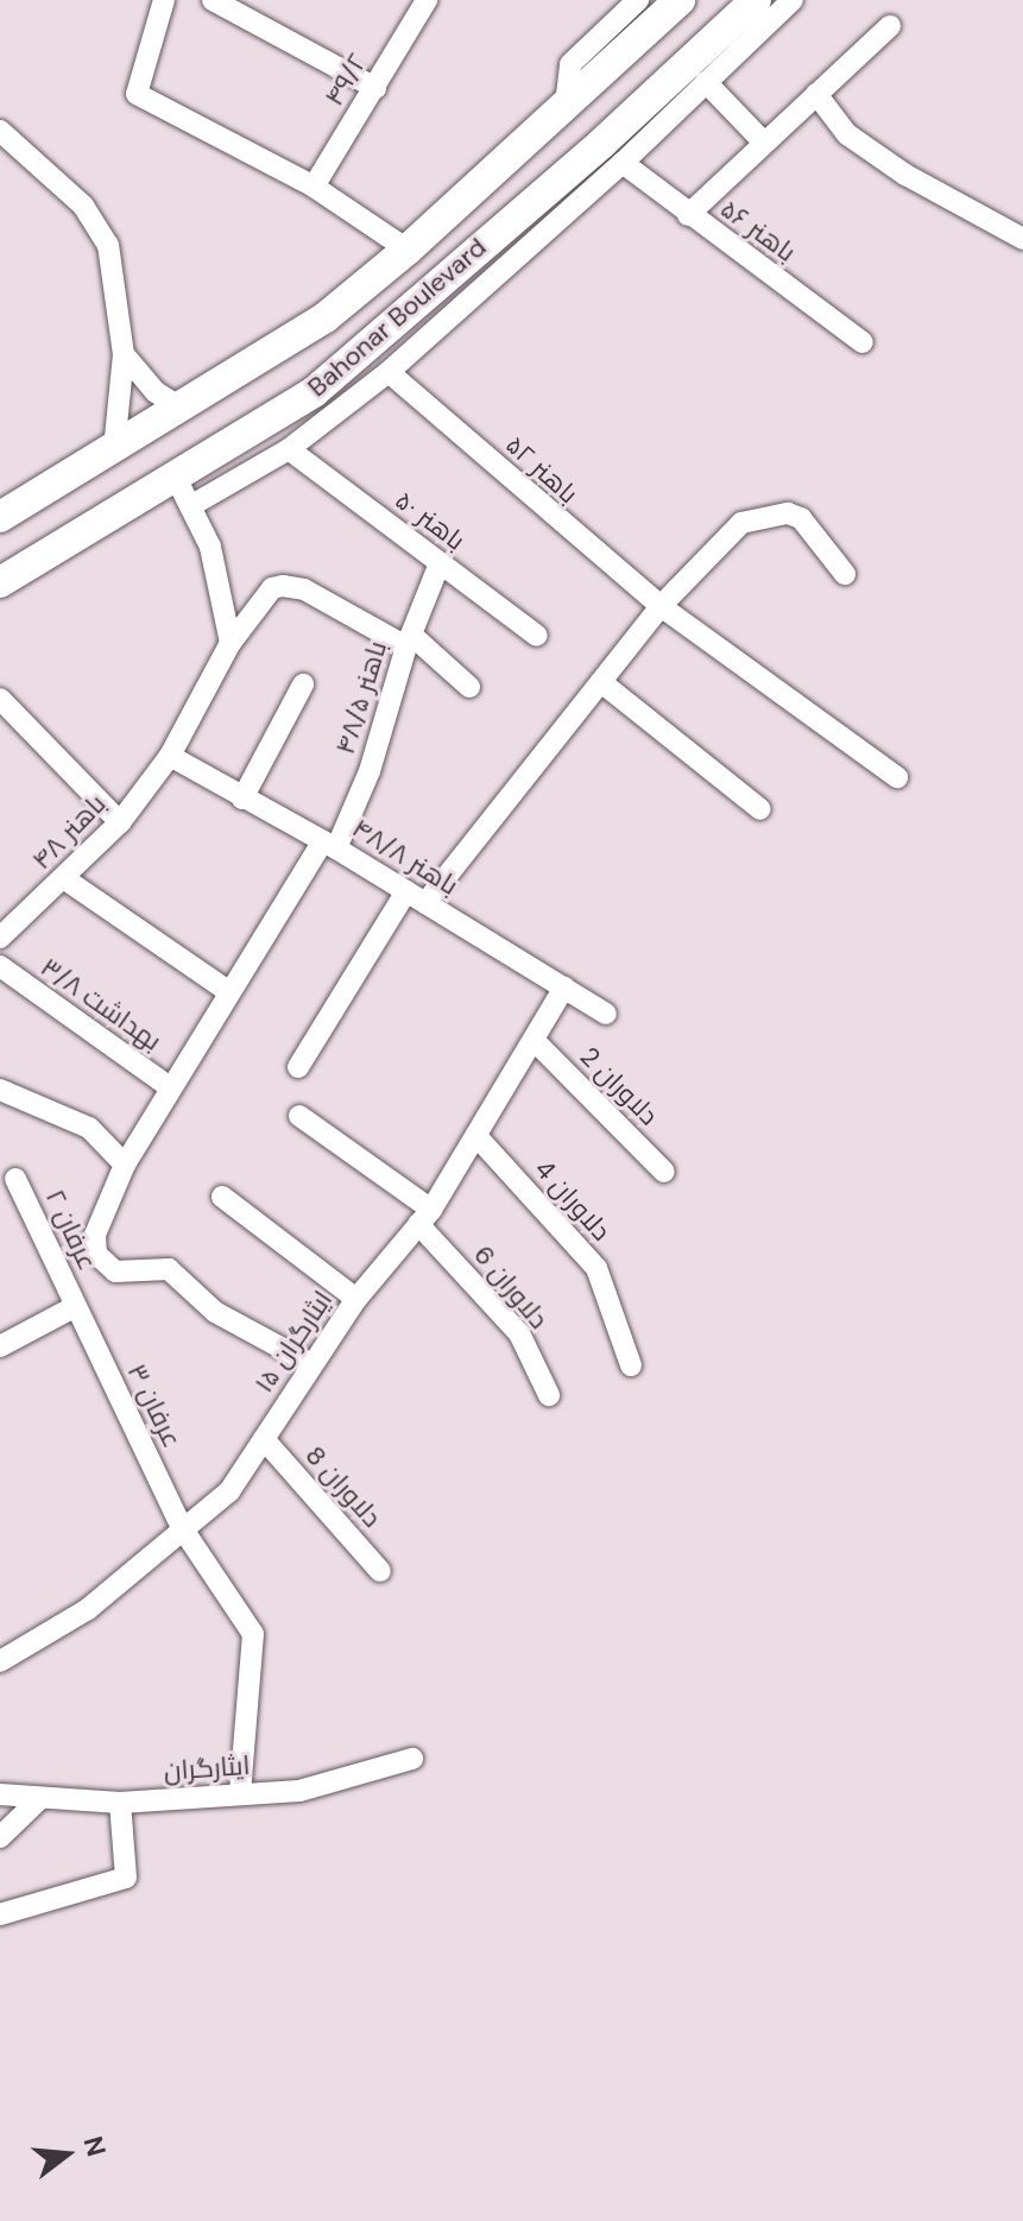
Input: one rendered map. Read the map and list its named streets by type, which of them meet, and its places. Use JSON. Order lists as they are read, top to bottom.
{
  "streets": {
    "main road": ["Bahonar Boulevard"],
    "street": [
      "۴۹/۲",
      "باهنر ۵۶",
      "باهنر ۵۲",
      "باهنر ۵۰",
      "باهنر ۴۸/۵",
      "باهنر ۴۸",
      "باهنر ۴۸/۸",
      "بهداشت ۳/۸",
      "دلاوران 2",
      "دلاوران 4",
      "عرفان ۲",
      "دلاوران 6",
      "ایثارگران ۱۵",
      "عرفان ۳",
      "دلاوران 8",
      "ایثارگران"
    ]
  },
  "crossings": [
    ["باهنر ۵۰", "باهنر ۴۸/۵"],
    ["باهنر ۴۸/۵", "باهنر ۴۸"],
    ["باهنر ۴۸/۵", "باهنر ۴۸/۸"],
    ["باهنر ۴۸/۵", "بهداشت ۳/۸"],
    ["باهنر ۴۸/۵", "ایثارگران ۱۵"],
    ["باهنر ۴۸", "باهنر ۴۸/۸"],
    ["باهنر ۴۸/۸", "ایثارگران ۱۵"],
    ["دلاوران 2", "ایثارگران ۱۵"],
    ["دلاوران 4", "ایثارگران ۱۵"],
    ["عرفان ۲", "عرفان ۳"],
    ["دلاوران 6", "ایثارگران ۱۵"],
    ["ایثارگران ۱۵", "عرفان ۳"],
    ["ایثارگران ۱۵", "دلاوران 8"],
    ["عرفان ۳", "ایثارگران"]
  ],
  "north": "right"
}
